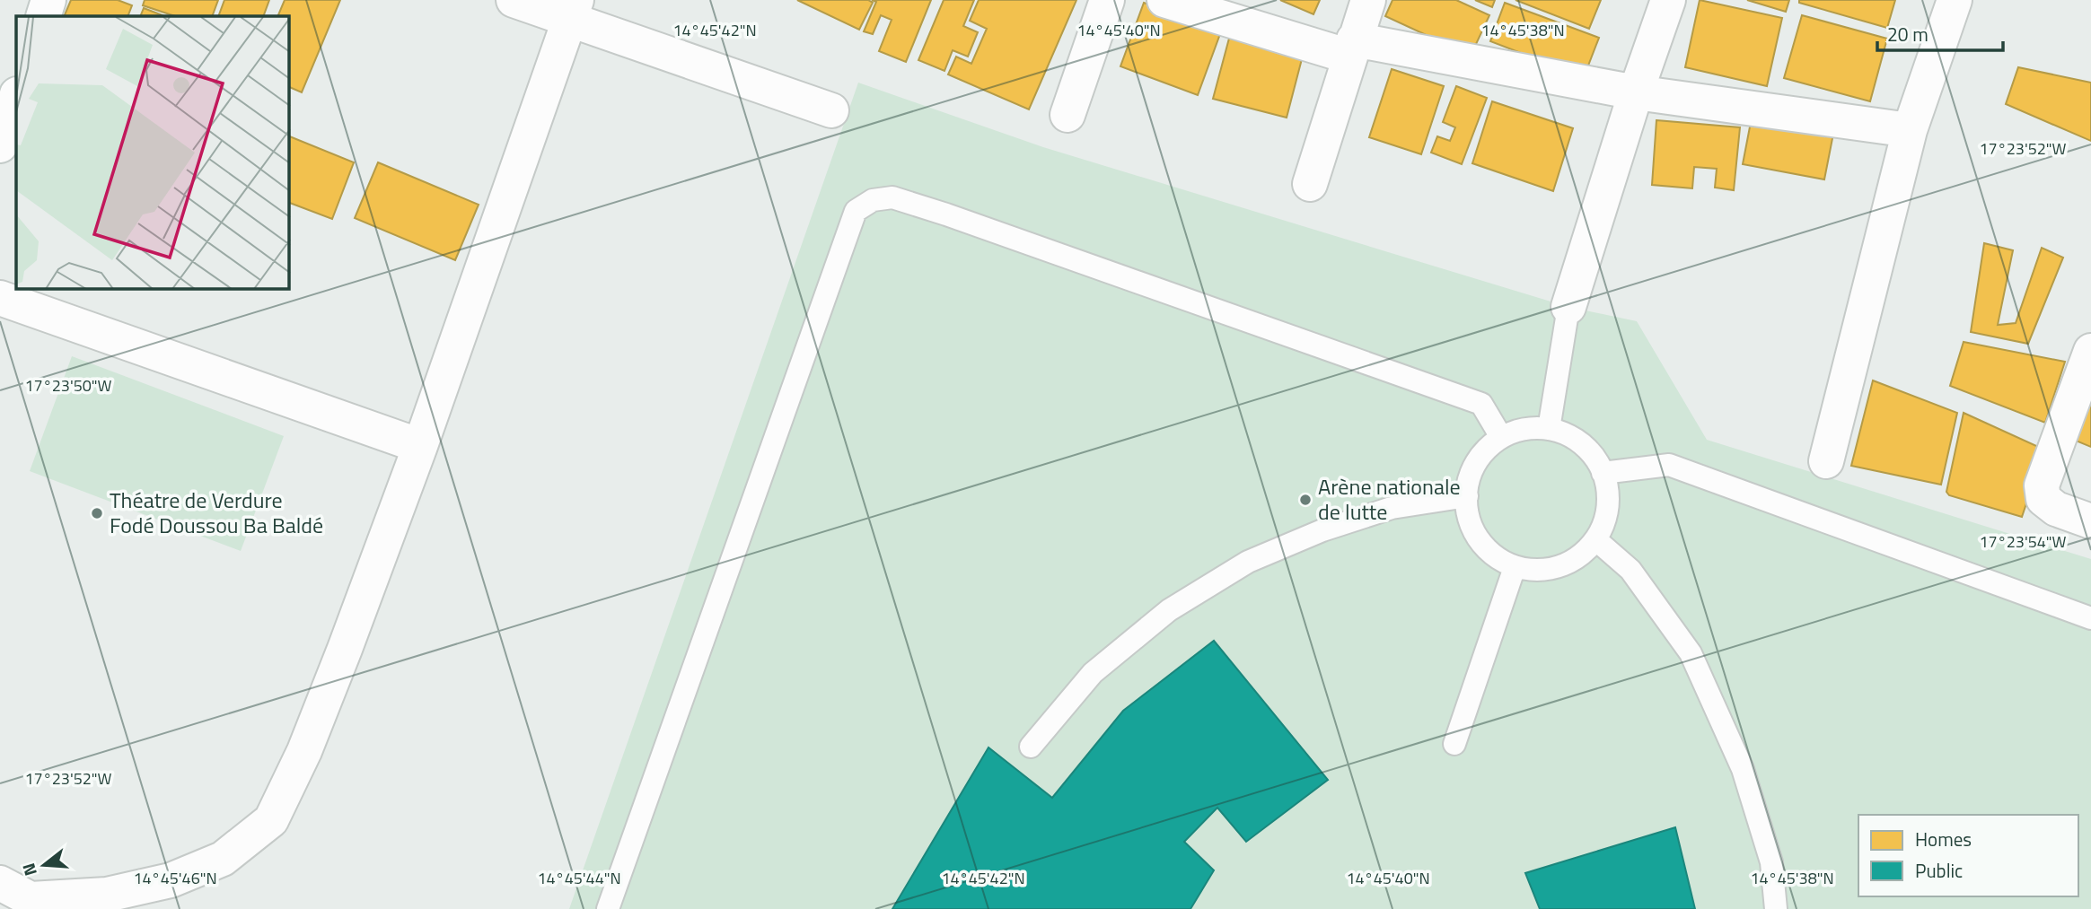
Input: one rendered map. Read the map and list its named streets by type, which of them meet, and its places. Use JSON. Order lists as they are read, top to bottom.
{
  "places": ["Arène nationale de lutte", "Théatre de Verdure Fodé Doussou Ba Baldé"],
  "legend": ["Homes", "Public"],
  "scale_bar": "20 m",
  "north": "left",
  "coordinates": [
    "14°45'42\"N",
    "14°45'40\"N",
    "14°45'38\"N",
    "17°23'52\"W",
    "17°23'50\"W",
    "17°23'54\"W",
    "14°45'46\"N",
    "14°45'44\"N"
  ]
}
